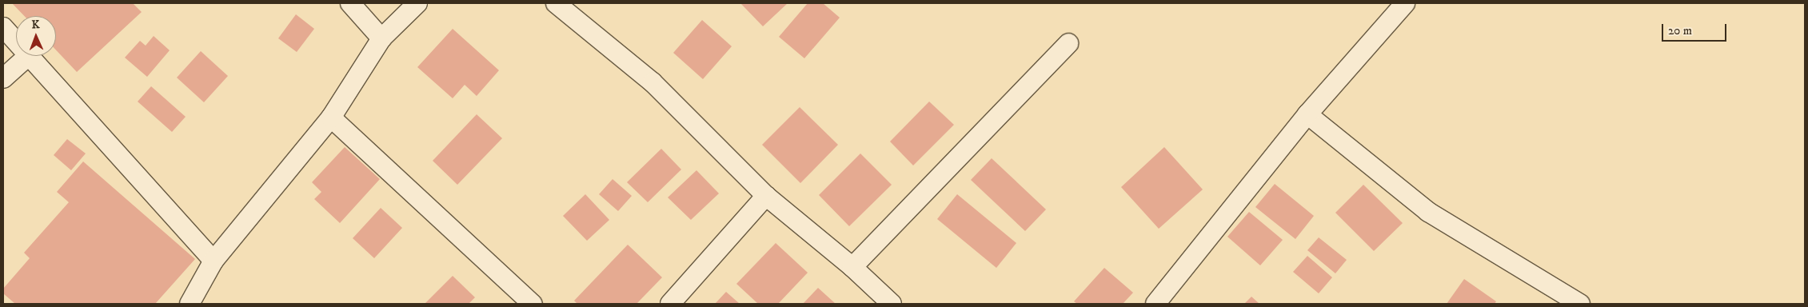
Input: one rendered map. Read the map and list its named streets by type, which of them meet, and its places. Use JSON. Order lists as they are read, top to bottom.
{
  "scale_bar": "20 m",
  "north": "top"
}
